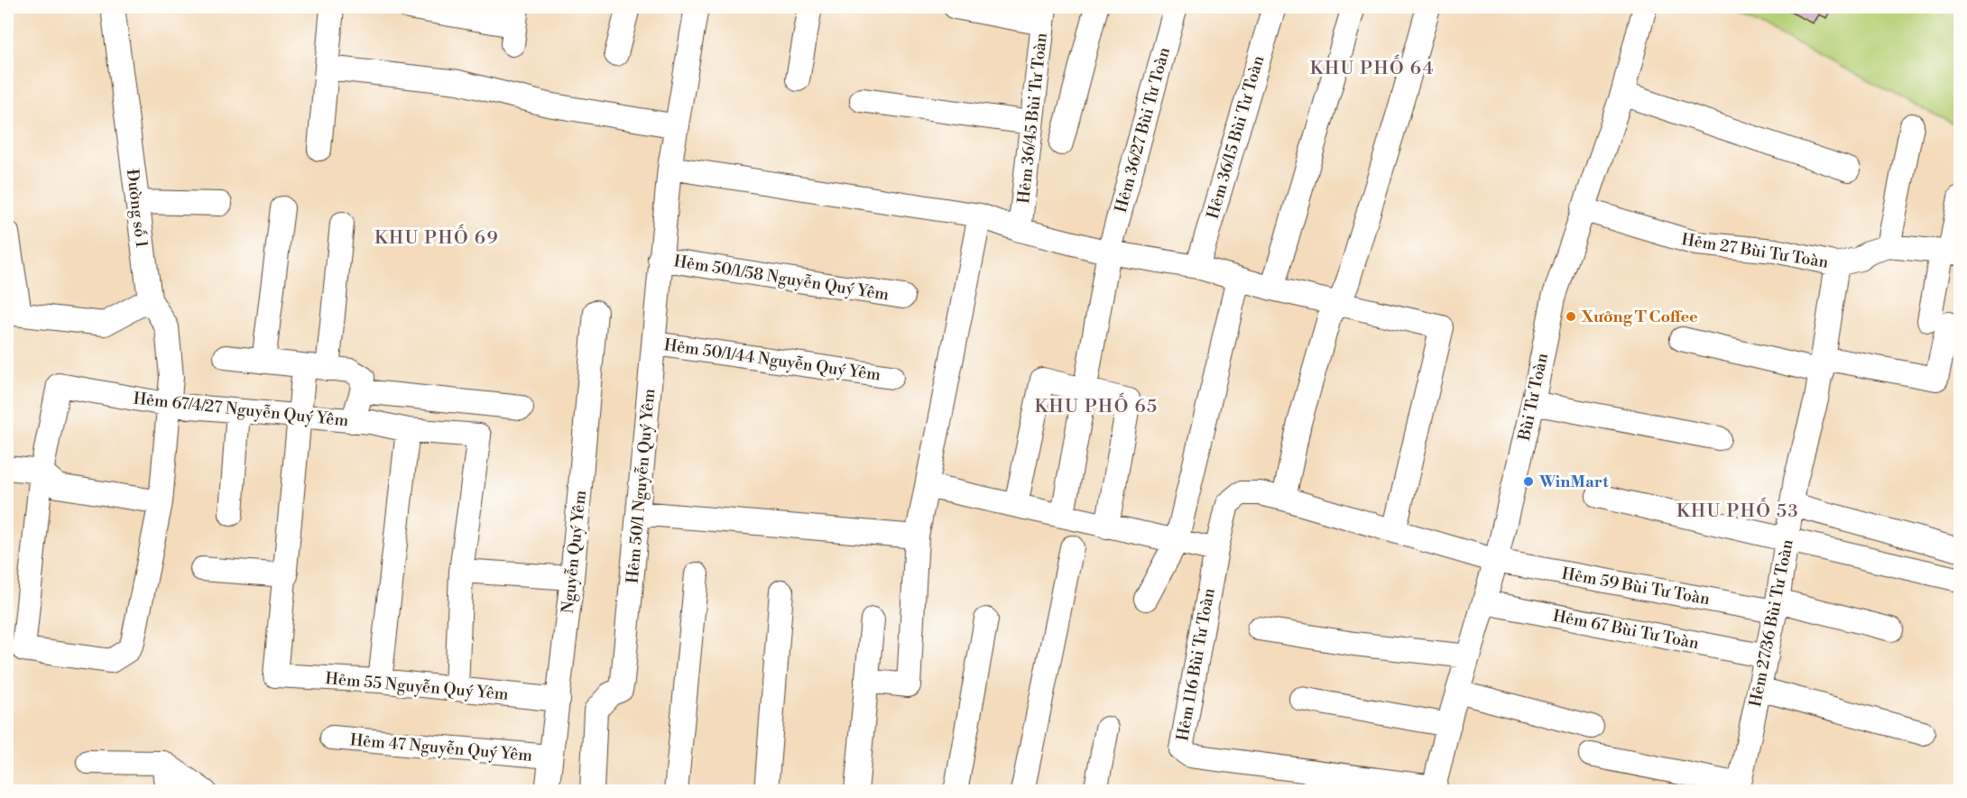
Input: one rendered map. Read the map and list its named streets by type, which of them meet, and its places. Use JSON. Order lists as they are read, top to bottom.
{
  "streets": {
    "street": [
      "Hẻm 36/45 Bùi Tư Toàn",
      "Hẻm 36/27 Bùi Tư Toàn",
      "Hẻm 36/15 Bùi Tư Toàn",
      "Đường số 1",
      "Hẻm 27 Bùi Tư Toàn",
      "Hẻm 50/1/58 Nguyễn Quý Yêm",
      "Hẻm 50/1/44 Nguyễn Quý Yêm",
      "Bùi Tư Toàn",
      "Hẻm 67/4/27 Nguyễn Quý Yêm",
      "Hẻm 50/1 Nguyễn Quý Yêm",
      "Nguyễn Quý Yêm",
      "Hẻm 59 Bùi Tư Toàn",
      "Hẻm 27/36 Bùi Tư Toàn",
      "Hẻm 67 Bùi Tư Toàn",
      "Hẻm 116 Bùi Tư Toàn",
      "Hẻm 55 Nguyễn Quý Yêm",
      "Hẻm 47 Nguyễn Quý Yêm"
    ]
  },
  "crossings": [
    ["Đường số 1", "Hẻm 67/4/27 Nguyễn Quý Yêm"],
    ["Hẻm 27 Bùi Tư Toàn", "Bùi Tư Toàn"],
    ["Hẻm 27 Bùi Tư Toàn", "Hẻm 27/36 Bùi Tư Toàn"],
    ["Hẻm 50/1/58 Nguyễn Quý Yêm", "Hẻm 50/1 Nguyễn Quý Yêm"],
    ["Hẻm 50/1/44 Nguyễn Quý Yêm", "Hẻm 50/1 Nguyễn Quý Yêm"],
    ["Bùi Tư Toàn", "Hẻm 59 Bùi Tư Toàn"],
    ["Bùi Tư Toàn", "Hẻm 67 Bùi Tư Toàn"],
    ["Bùi Tư Toàn", "Hẻm 116 Bùi Tư Toàn"],
    ["Nguyễn Quý Yêm", "Hẻm 55 Nguyễn Quý Yêm"],
    ["Nguyễn Quý Yêm", "Hẻm 47 Nguyễn Quý Yêm"],
    ["Hẻm 59 Bùi Tư Toàn", "Hẻm 27/36 Bùi Tư Toàn"],
    ["Hẻm 59 Bùi Tư Toàn", "Hẻm 116 Bùi Tư Toàn"],
    ["Hẻm 27/36 Bùi Tư Toàn", "Hẻm 67 Bùi Tư Toàn"]
  ],
  "districts": [
    "KHU PHỐ 64",
    "KHU PHỐ 69",
    "KHU PHỐ 65",
    "KHU PHỐ 53"
  ],
  "places": ["Xưởng T Coffee", "WinMart"]
}
